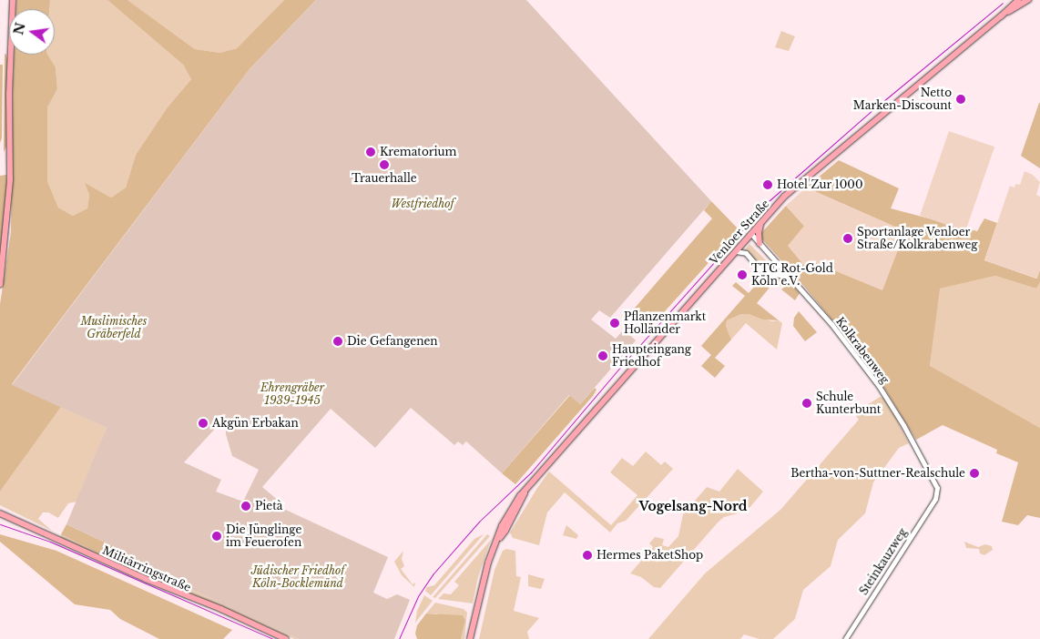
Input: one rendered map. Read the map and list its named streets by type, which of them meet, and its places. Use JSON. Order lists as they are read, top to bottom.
{
  "streets": {
    "main road": ["Venloer Straße", "Militärringstraße"],
    "street": ["Kolkrabenweg", "Steinkauzweg"]
  },
  "crossings": [
    ["Venloer Straße", "Kolkrabenweg"],
    ["Kolkrabenweg", "Steinkauzweg"]
  ],
  "districts": ["Vogelsang-Nord"],
  "parks": [
    "Westfriedhof",
    "Muslimisches Gräberfeld",
    "Ehrengräber 1939-1945",
    "Jüdischer Friedhof Köln-Bocklemünd"
  ],
  "places": [
    "Netto Marken-Discount",
    "Krematorium",
    "Trauerhalle",
    "Hotel Zur 1000",
    "Sportanlage Venloer Straße/Kolkrabenweg",
    "TTC Rot-Gold Köln e.V.",
    "Pflanzenmarkt Holländer",
    "Die Gefangenen",
    "Haupteingang Friedhof",
    "Schule Kunterbunt",
    "Akgün Erbakan",
    "Bertha-von-Suttner-Realschule",
    "Pietà",
    "Die Jünglinge im Feuerofen",
    "Hermes PaketShop"
  ],
  "north": "left"
}
